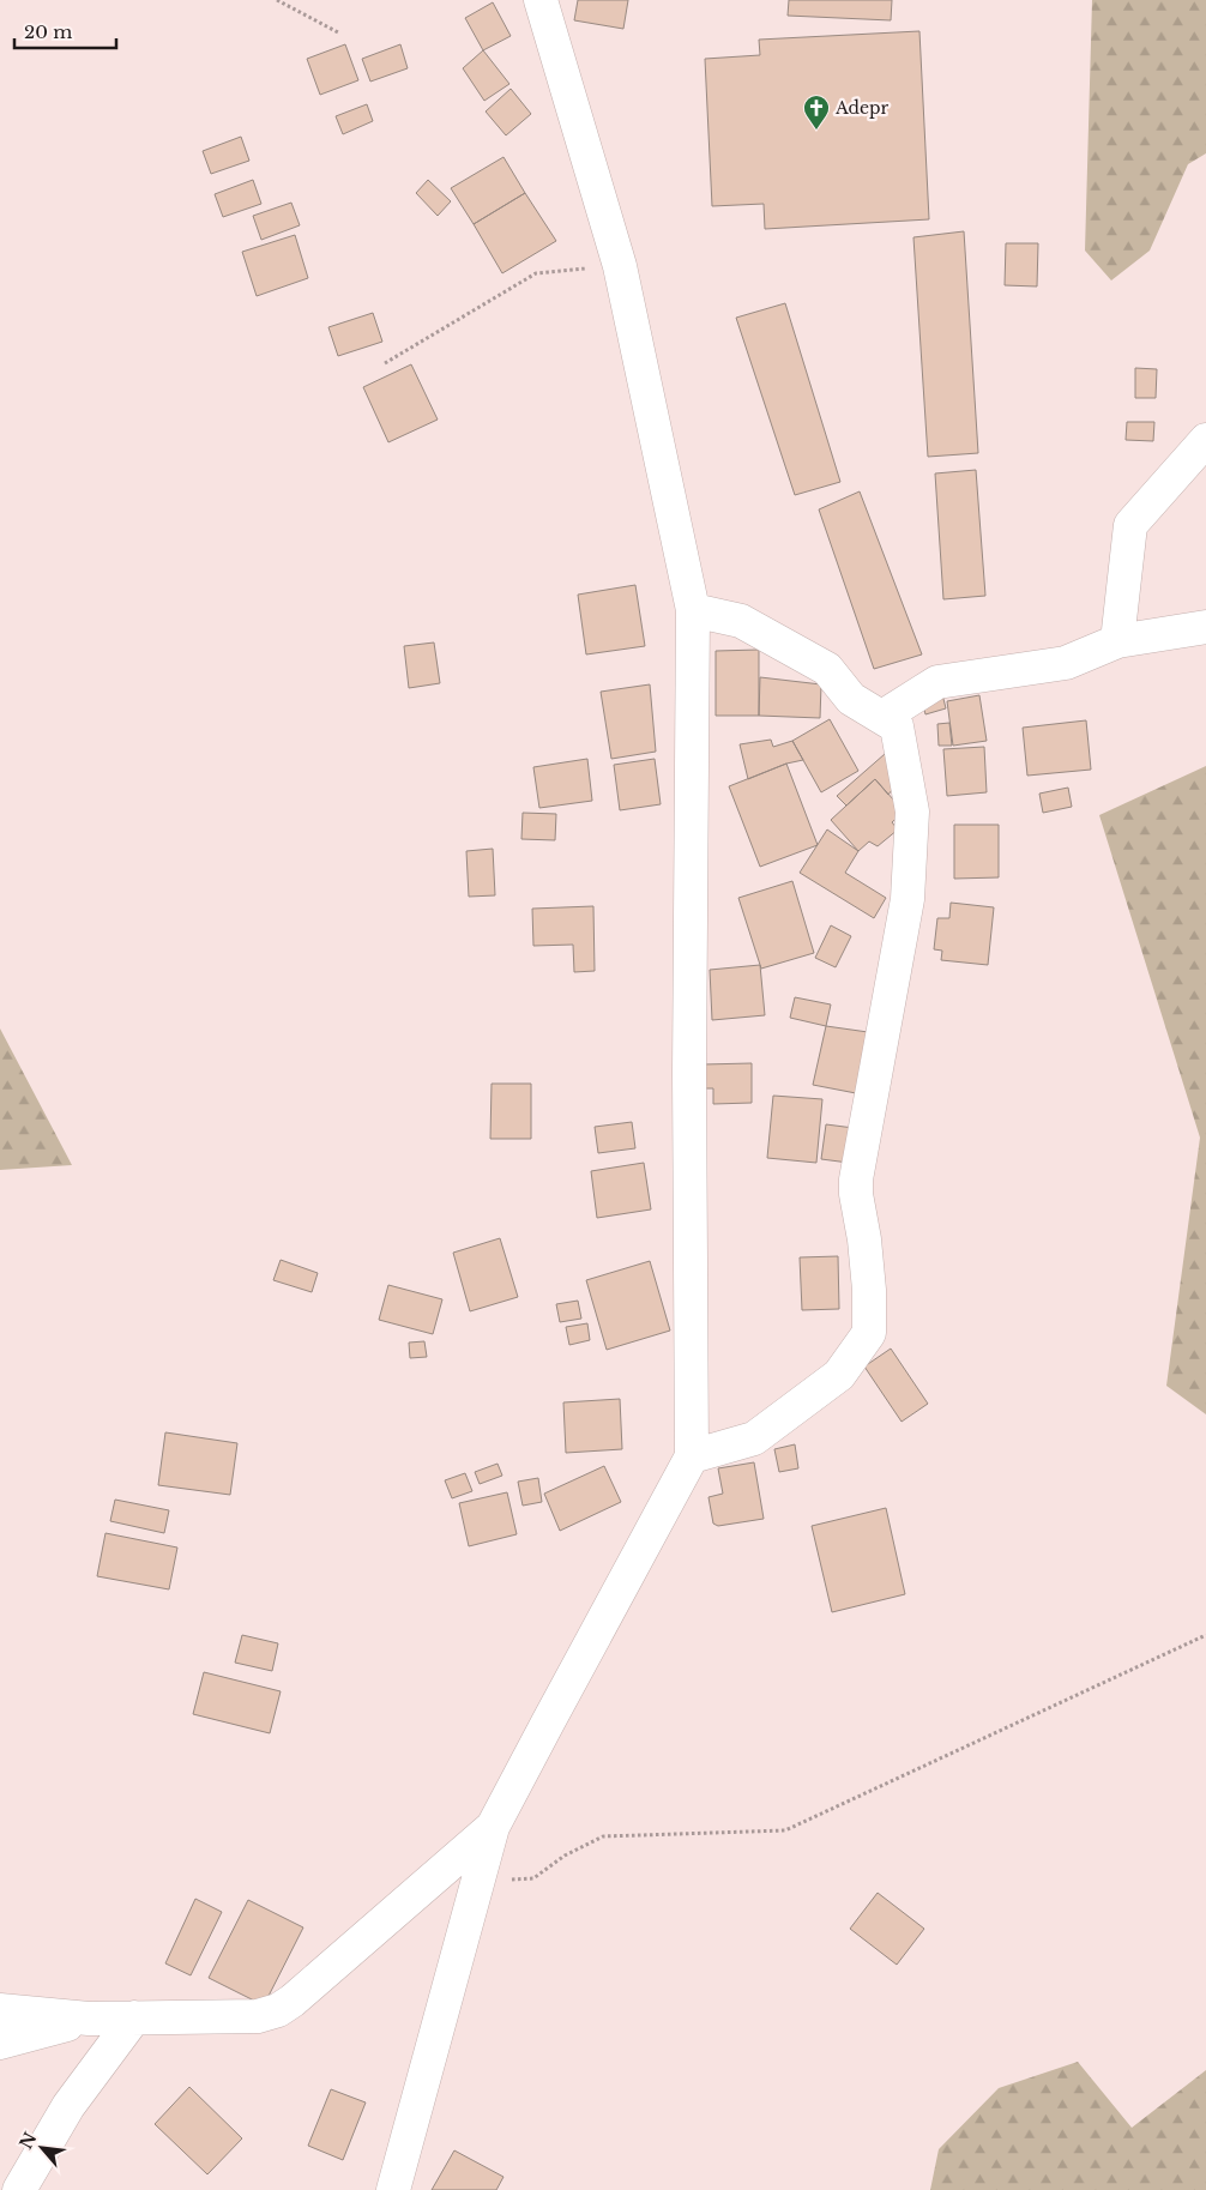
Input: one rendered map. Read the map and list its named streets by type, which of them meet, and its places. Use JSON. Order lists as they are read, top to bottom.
{
  "places": {
    "church": ["Adepr"]
  },
  "scale_bar": "20 m",
  "north": "top left"
}
